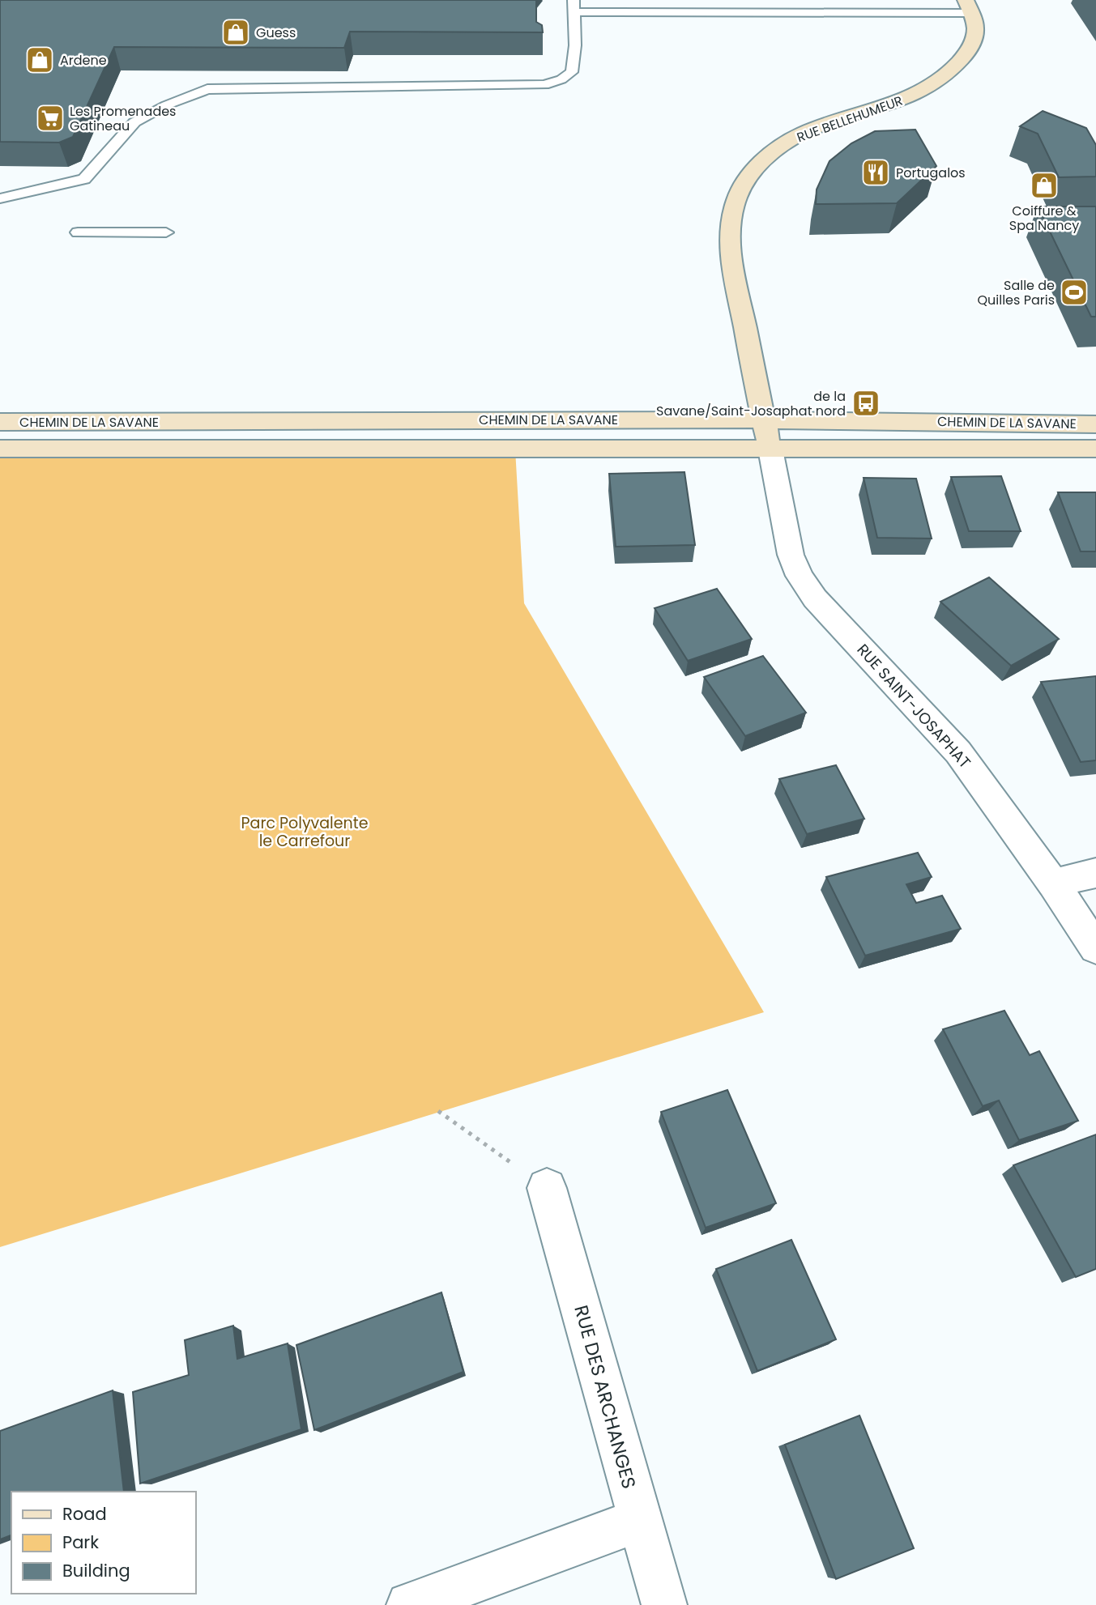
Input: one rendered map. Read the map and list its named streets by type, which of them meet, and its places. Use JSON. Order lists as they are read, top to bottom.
{
  "streets": {
    "street": [
      "RUE BELLEHUMEUR",
      "CHEMIN DE LA SAVANE",
      "RUE SAINT-JOSAPHAT",
      "RUE DES ARCHANGES"
    ]
  },
  "crossings": [
    ["RUE BELLEHUMEUR", "CHEMIN DE LA SAVANE"],
    ["RUE BELLEHUMEUR", "RUE SAINT-JOSAPHAT"],
    ["CHEMIN DE LA SAVANE", "RUE SAINT-JOSAPHAT"]
  ],
  "parks": ["Parc Polyvalente le Carrefour"],
  "places": {
    "shop": ["Guess", "Ardene", "Coiffure & Spa Nancy"],
    "supermarket": ["Les Promenades Gatineau"],
    "restaurant": ["Portugalos"],
    "sports": ["Salle de Quilles Paris"],
    "bus stop": ["de la Savane/Saint-Josaphat nord"]
  },
  "legend": ["Road", "Park", "Building"]
}
